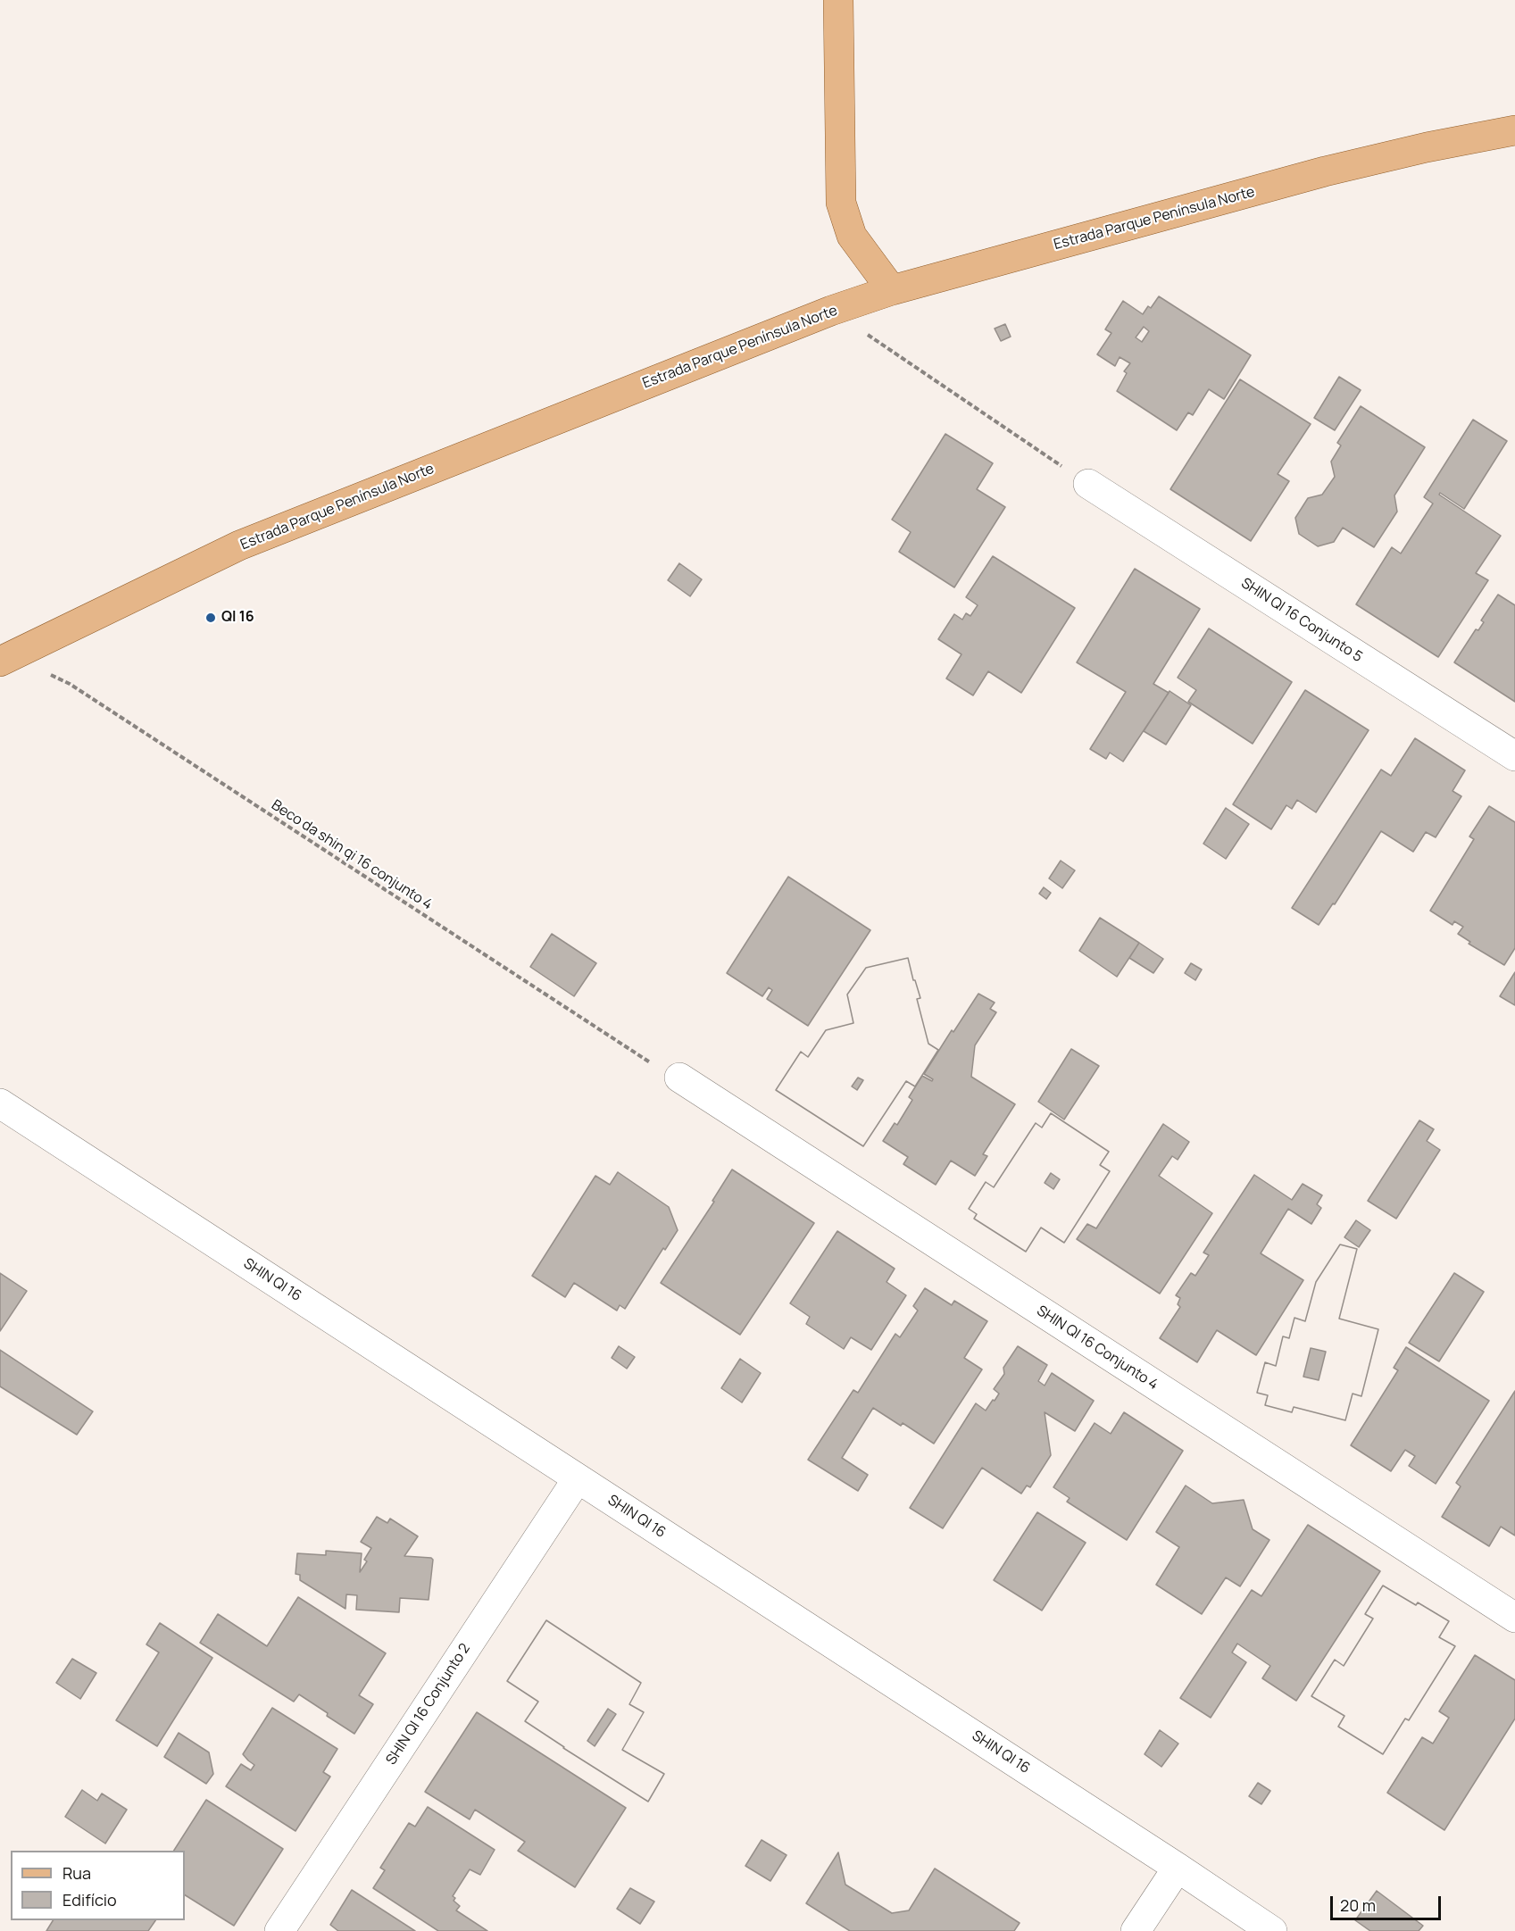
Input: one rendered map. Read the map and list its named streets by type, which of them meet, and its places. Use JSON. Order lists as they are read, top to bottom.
{
  "streets": {
    "main road": ["Estrada Parque Península Norte"],
    "street": [
      "SHIN QI 16 Conjunto 5",
      "SHIN QI 16",
      "SHIN QI 16 Conjunto 4",
      "SHIN QI 16 Conjunto 2"
    ],
    "path": ["Beco da shin qi 16 conjunto 4"]
  },
  "crossings": [
    ["Estrada Parque Península Norte", "Beco da shin qi 16 conjunto 4"],
    ["Beco da shin qi 16 conjunto 4", "SHIN QI 16 Conjunto 4"],
    ["SHIN QI 16", "SHIN QI 16 Conjunto 2"]
  ],
  "places": ["QI 16"],
  "legend": ["Rua", "Edifício"],
  "scale_bar": "20 m"
}
